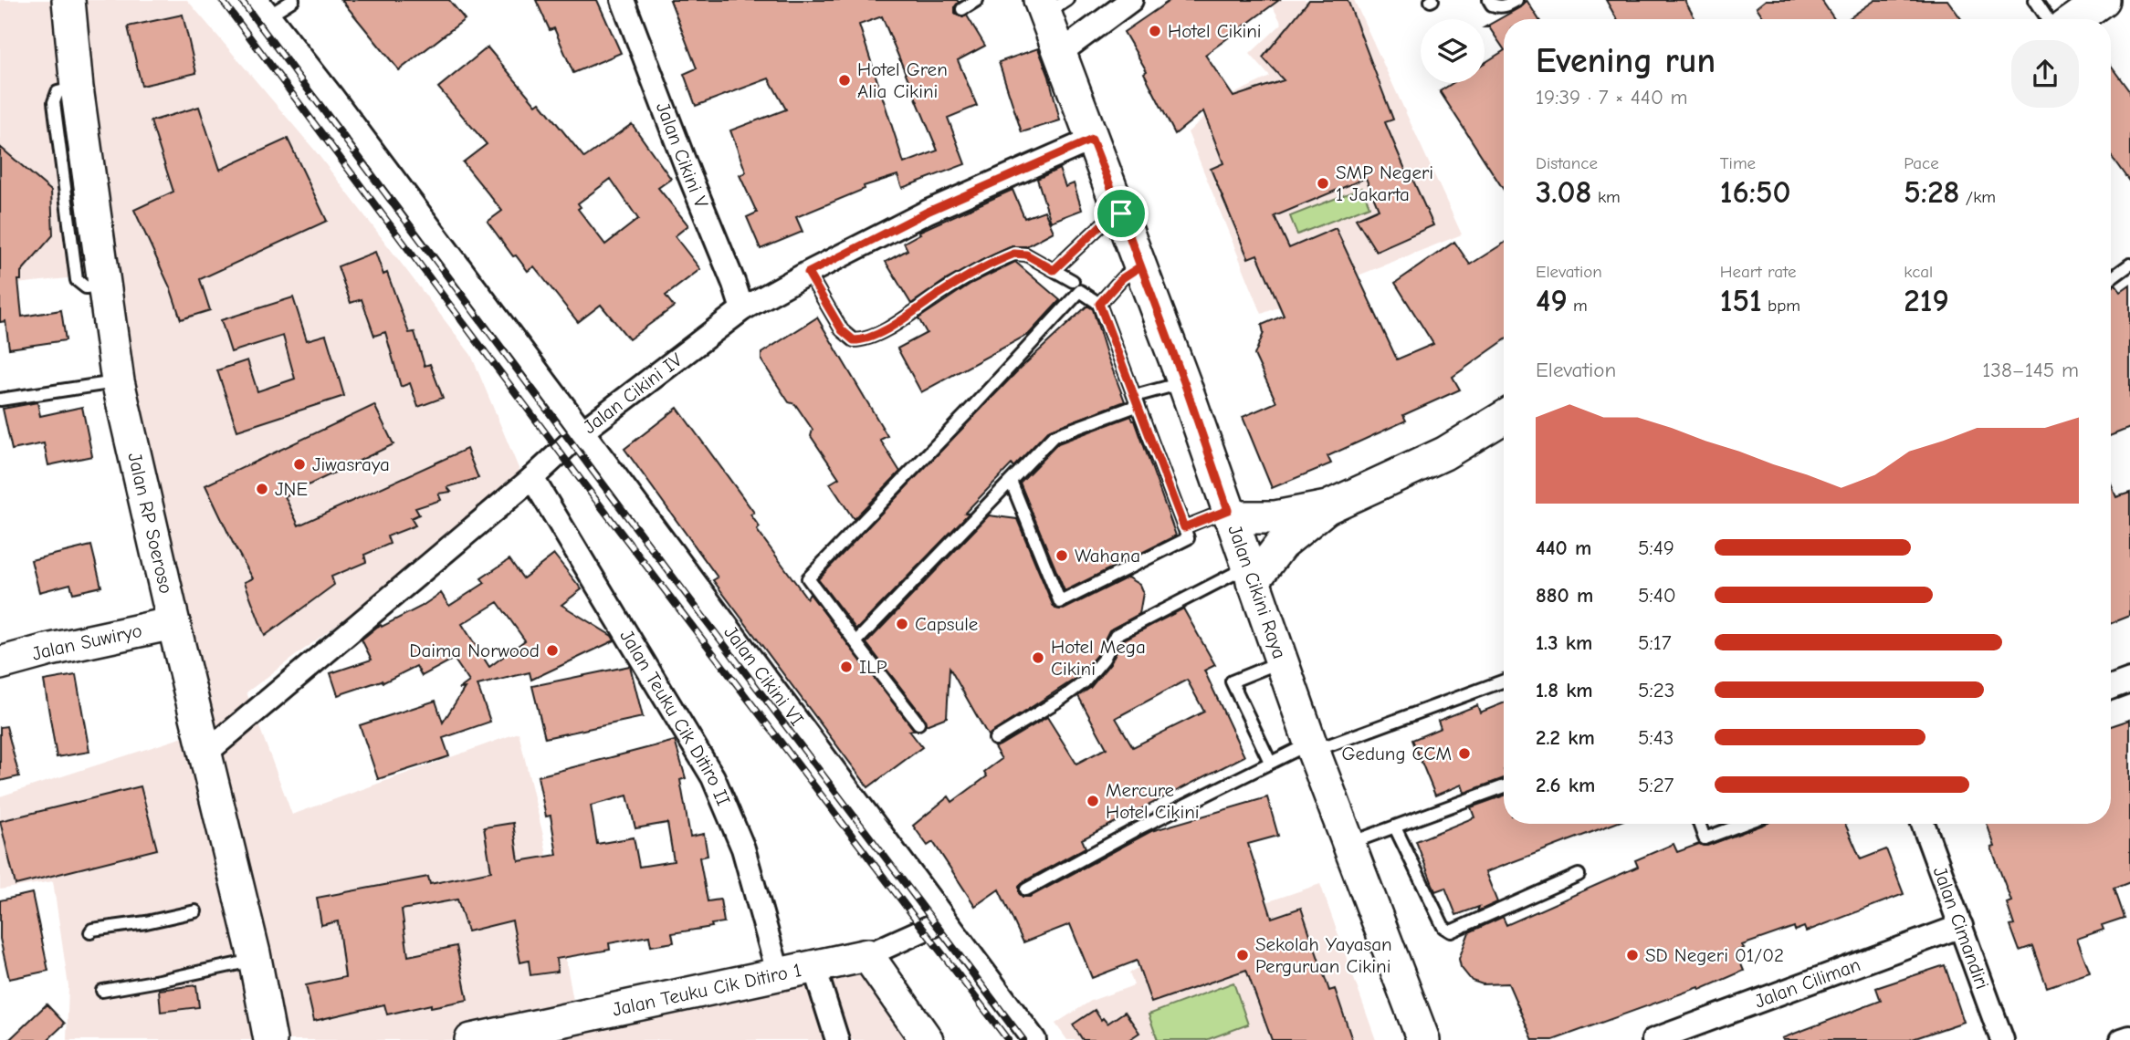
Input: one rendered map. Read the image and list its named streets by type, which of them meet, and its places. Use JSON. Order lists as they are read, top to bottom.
{
  "streets": {
    "main road": [
      "Jalan RP Soeroso",
      "Jalan Cikini Raya",
      "Jalan Suwiryo",
      "Jalan Teuku Cik Ditiro 1"
    ],
    "street": [
      "Jalan Cikini V",
      "Jalan Cikini IV",
      "Jalan Cikini VI",
      "Jalan Teuku Cik Ditiro II",
      "Jalan Cimandiri",
      "Jalan Ciliman"
    ]
  },
  "crossings": [
    ["Jalan Cikini V", "Jalan Cikini IV"],
    ["Jalan Cikini IV", "Jalan Cikini Raya"],
    ["Jalan Cikini IV", "Jalan Cikini VI"],
    ["Jalan RP Soeroso", "Jalan Suwiryo"],
    ["Jalan Teuku Cik Ditiro II", "Jalan Teuku Cik Ditiro 1"],
    ["Jalan Cimandiri", "Jalan Ciliman"]
  ],
  "places": [
    "Hotel Cikini",
    "Hotel Gren Alia Cikini",
    "SMP Negeri 1 Jakarta",
    "Jiwasraya",
    "JNE",
    "Wahana",
    "Capsule",
    "Daima Norwood",
    "Hotel Mega Cikini",
    "ILP",
    "Gedung CCM",
    "Mercure Hotel Cikini",
    "Sekolah Yayasan Perguruan Cikini",
    "SD Negeri 01/02"
  ],
  "page": {
    "heading": ["Evening run", "19:39 · 7 × 440 m"],
    "stats": [
      ["Distance", "3.08 km"],
      ["Time", "16:50"],
      ["Pace", "5:28 /km"],
      ["Elevation", "49 m"],
      ["Heart rate", "151 bpm"],
      ["kcal", "219"]
    ],
    "chart": ["Elevation", "138–145 m"],
    "list": [
      {
        "name": "440 m",
        "note": "5:49"
      },
      {
        "name": "880 m",
        "note": "5:40"
      },
      {
        "name": "1.3 km",
        "note": "5:17"
      },
      {
        "name": "1.8 km",
        "note": "5:23"
      },
      {
        "name": "2.2 km",
        "note": "5:43"
      },
      {
        "name": "2.6 km",
        "note": "5:27"
      }
    ]
  }
}
